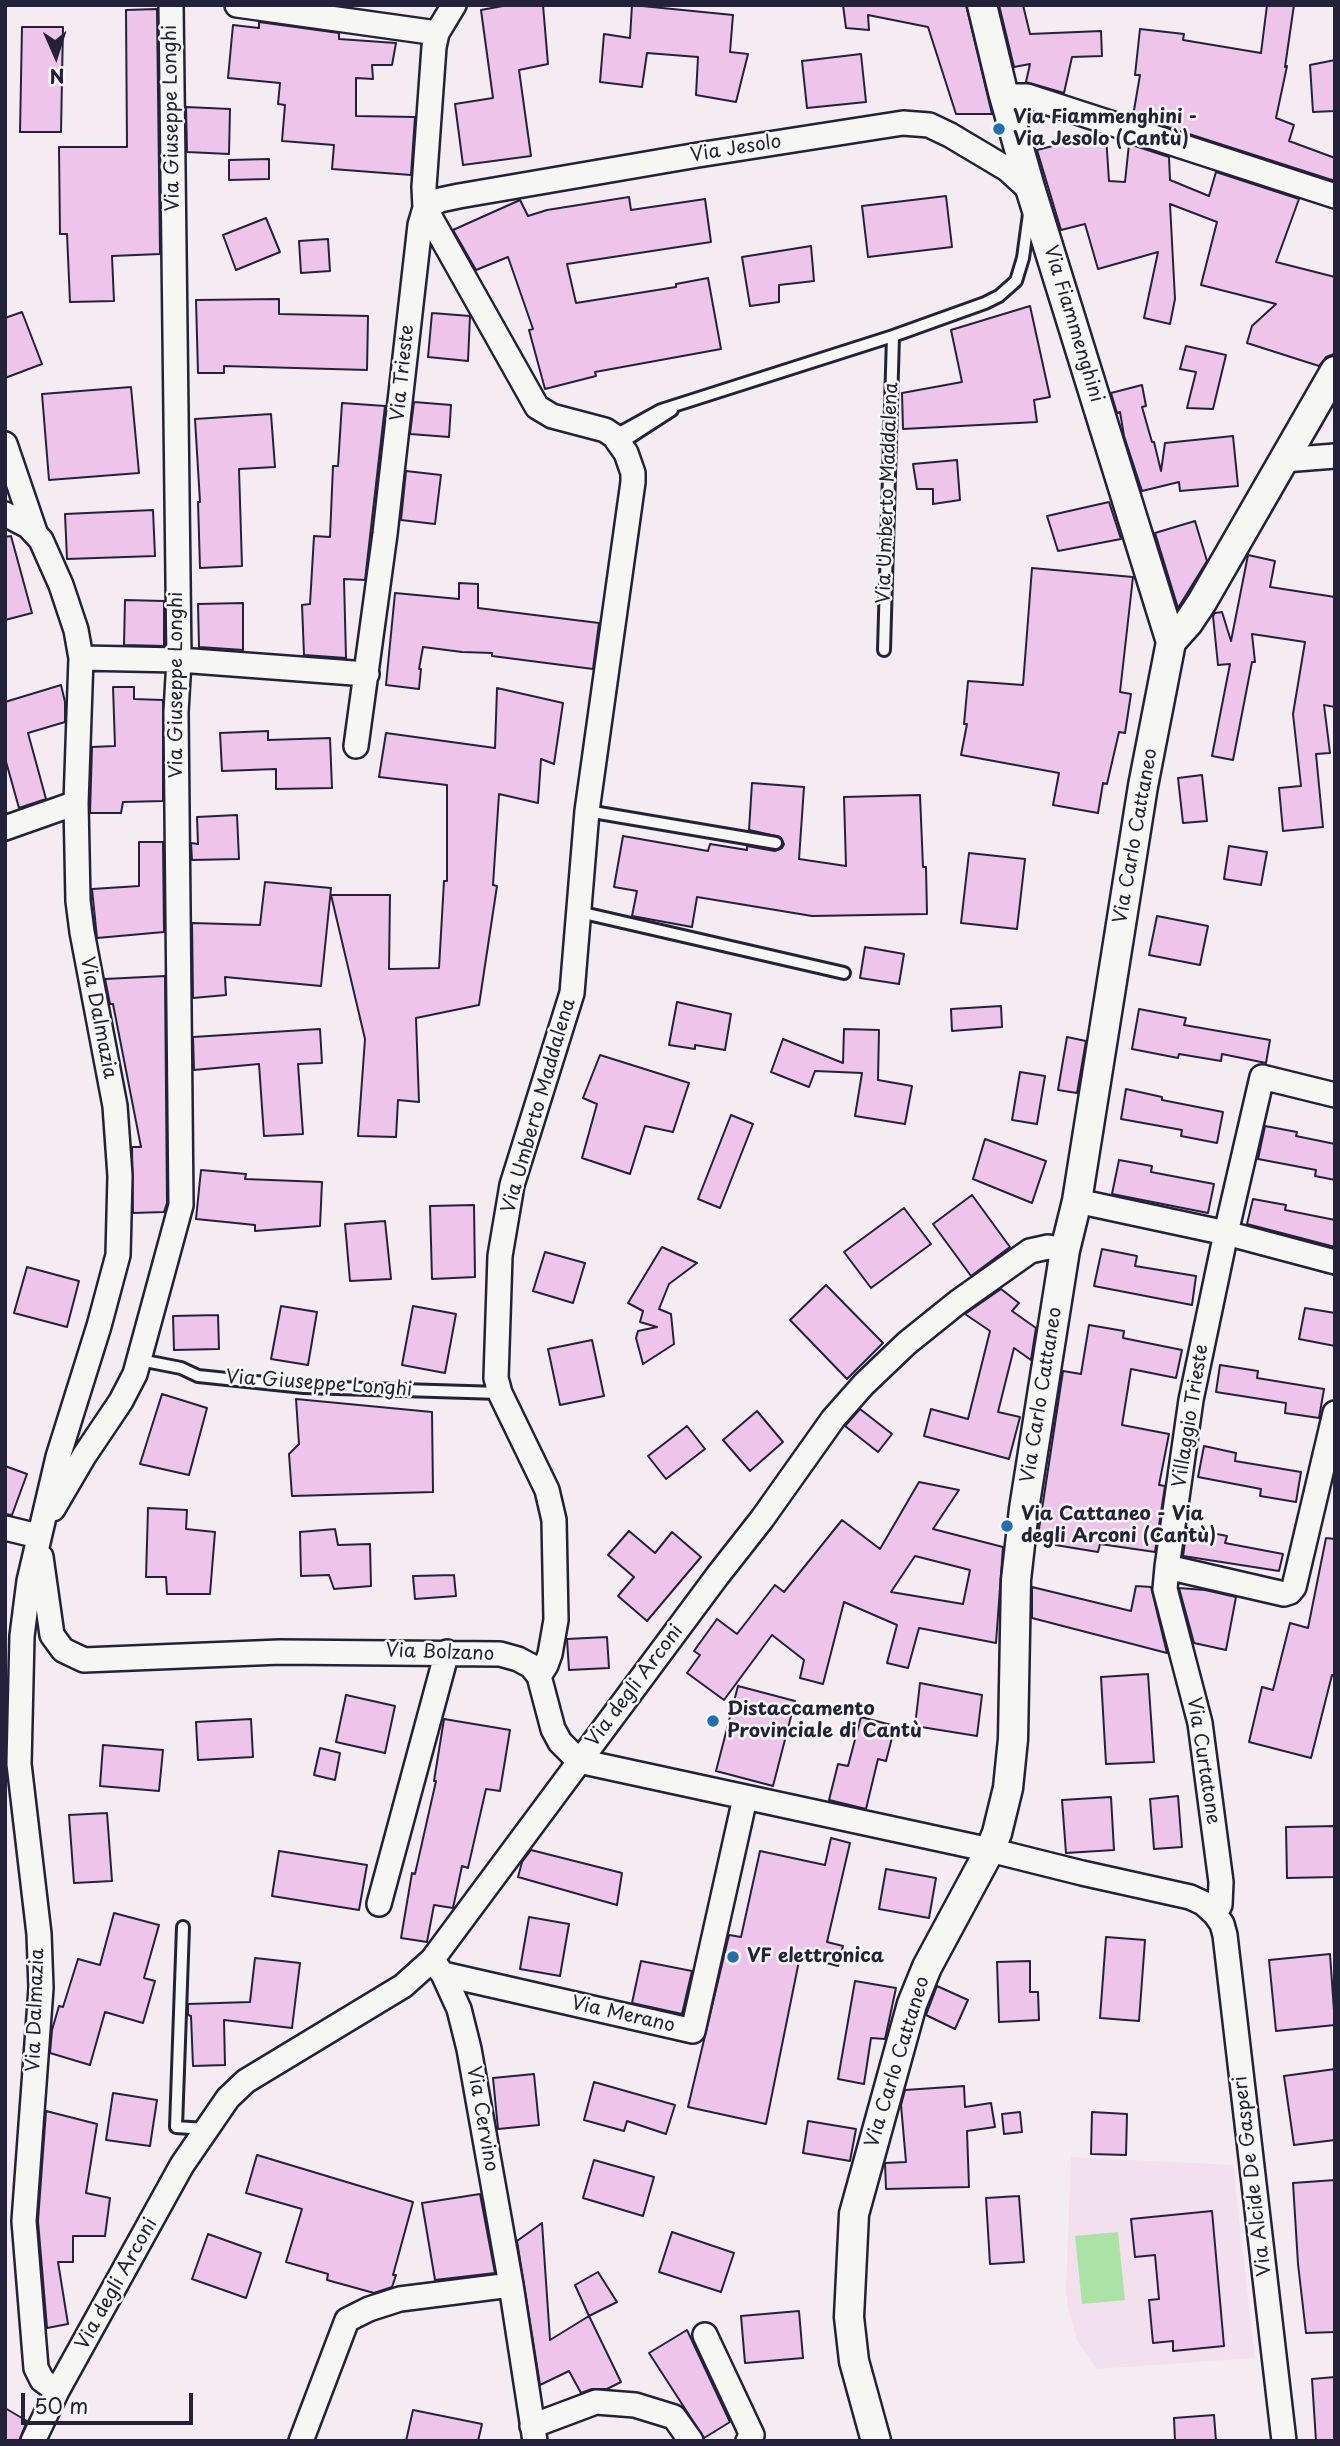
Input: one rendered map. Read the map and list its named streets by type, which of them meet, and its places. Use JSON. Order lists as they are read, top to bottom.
{
  "streets": {
    "street": [
      "Via Giuseppe Longhi",
      "Via Jesolo",
      "Via Fiammenghini",
      "Via Trieste",
      "Via Umberto Maddalena",
      "Via Carlo Cattaneo",
      "Via Dalmazia",
      "Villaggio Trieste",
      "Via Bolzano",
      "Via degli Arconi",
      "Via Curtatone",
      "Via Merano",
      "Via Cervino",
      "Via Alcide De Gasperi"
    ]
  },
  "crossings": [
    ["Via Giuseppe Longhi", "Via Umberto Maddalena"],
    ["Via Giuseppe Longhi", "Via Dalmazia"],
    ["Via Giuseppe Longhi", "Via Bolzano"],
    ["Via Jesolo", "Via Fiammenghini"],
    ["Via Jesolo", "Via Trieste"],
    ["Via Fiammenghini", "Via Carlo Cattaneo"],
    ["Via Umberto Maddalena", "Via Bolzano"],
    ["Via Carlo Cattaneo", "Via degli Arconi"],
    ["Via Dalmazia", "Via Bolzano"],
    ["Via Dalmazia", "Via degli Arconi"],
    ["Villaggio Trieste", "Via Curtatone"],
    ["Via degli Arconi", "Via Merano"],
    ["Via degli Arconi", "Via Cervino"],
    ["Via Curtatone", "Via Alcide De Gasperi"],
    ["Via Merano", "Via Cervino"]
  ],
  "places": [
    "Via Fiammenghini - Via Jesolo (Cantù)",
    "Via Cattaneo - Via degli Arconi (Cantù)",
    "Distaccamento Provinciale di Cantù",
    "VF elettronica"
  ],
  "scale_bar": "50 m",
  "north": "bottom"
}
